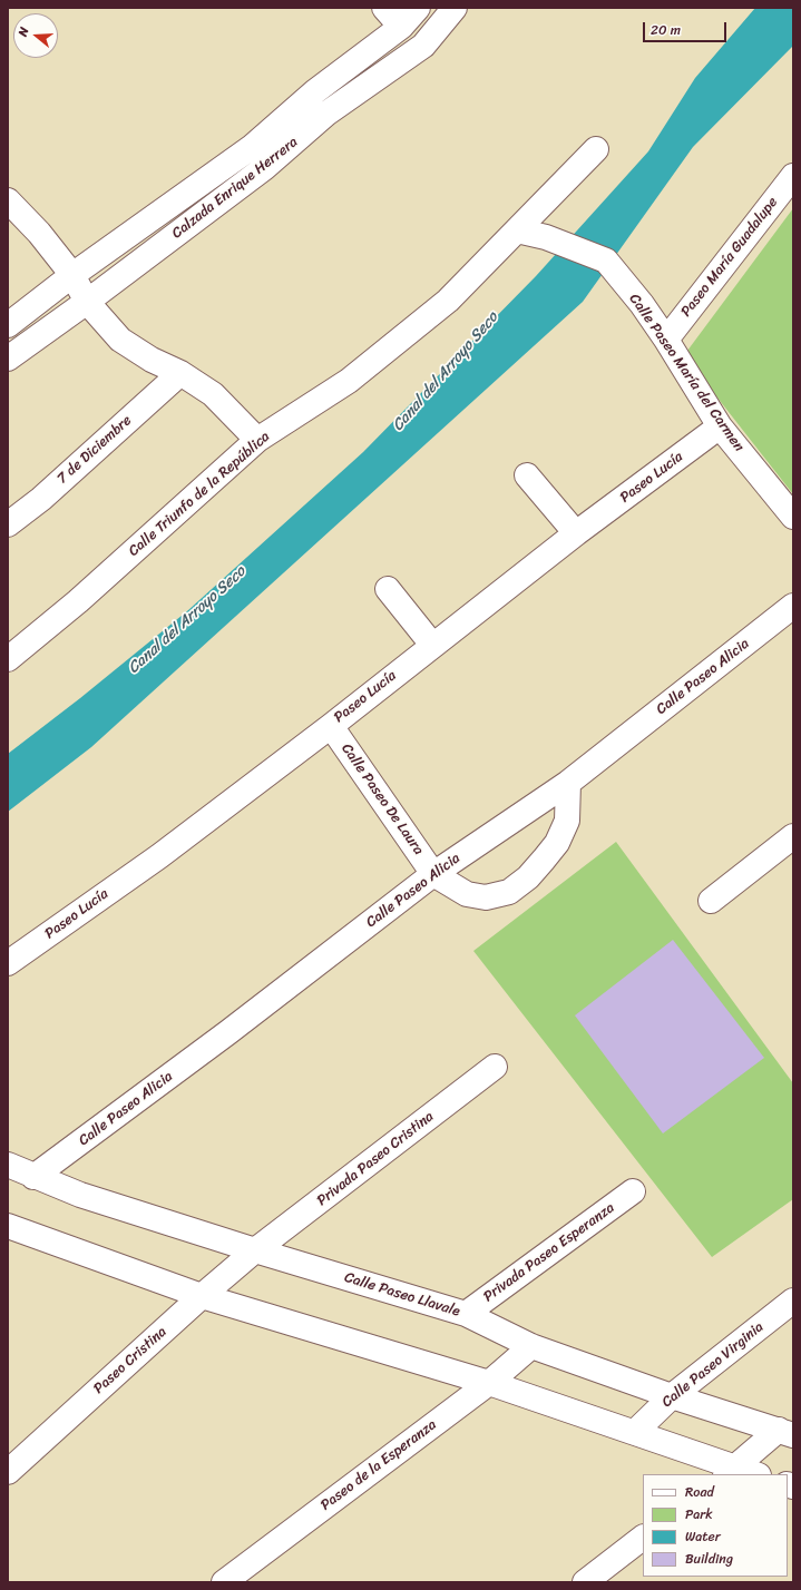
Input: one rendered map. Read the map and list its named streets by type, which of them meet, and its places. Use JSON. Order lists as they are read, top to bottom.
{
  "streets": {
    "street": [
      "Calzada Enrique Herrera",
      "Paseo María Guadalupe",
      "Calle Paseo María del Carmen",
      "7 de Diciembre",
      "Paseo Lucía",
      "Calle Triunfo de la República",
      "Calle Paseo Alicia",
      "Calle Paseo De Laura",
      "Privada Paseo Cristina",
      "Privada Paseo Esperanza",
      "Calle Paseo Llavale",
      "Paseo Cristina",
      "Calle Paseo Virginia",
      "Paseo de la Esperanza"
    ]
  },
  "crossings": [
    ["Paseo María Guadalupe", "Calle Paseo María del Carmen"],
    ["Calle Paseo María del Carmen", "Paseo Lucía"],
    ["Calle Paseo María del Carmen", "Calle Triunfo de la República"],
    ["Paseo Lucía", "Calle Paseo De Laura"],
    ["Calle Paseo Alicia", "Calle Paseo De Laura"],
    ["Calle Paseo Alicia", "Calle Paseo Llavale"],
    ["Privada Paseo Cristina", "Calle Paseo Llavale"],
    ["Privada Paseo Cristina", "Paseo Cristina"],
    ["Privada Paseo Esperanza", "Calle Paseo Llavale"],
    ["Calle Paseo Llavale", "Paseo Cristina"],
    ["Calle Paseo Llavale", "Calle Paseo Virginia"],
    ["Calle Paseo Llavale", "Paseo de la Esperanza"]
  ],
  "water": ["Canal del Arroyo Seco"],
  "legend": [
    "Road",
    "Park",
    "Water",
    "Building"
  ],
  "scale_bar": "20 m",
  "north": "left"
}
